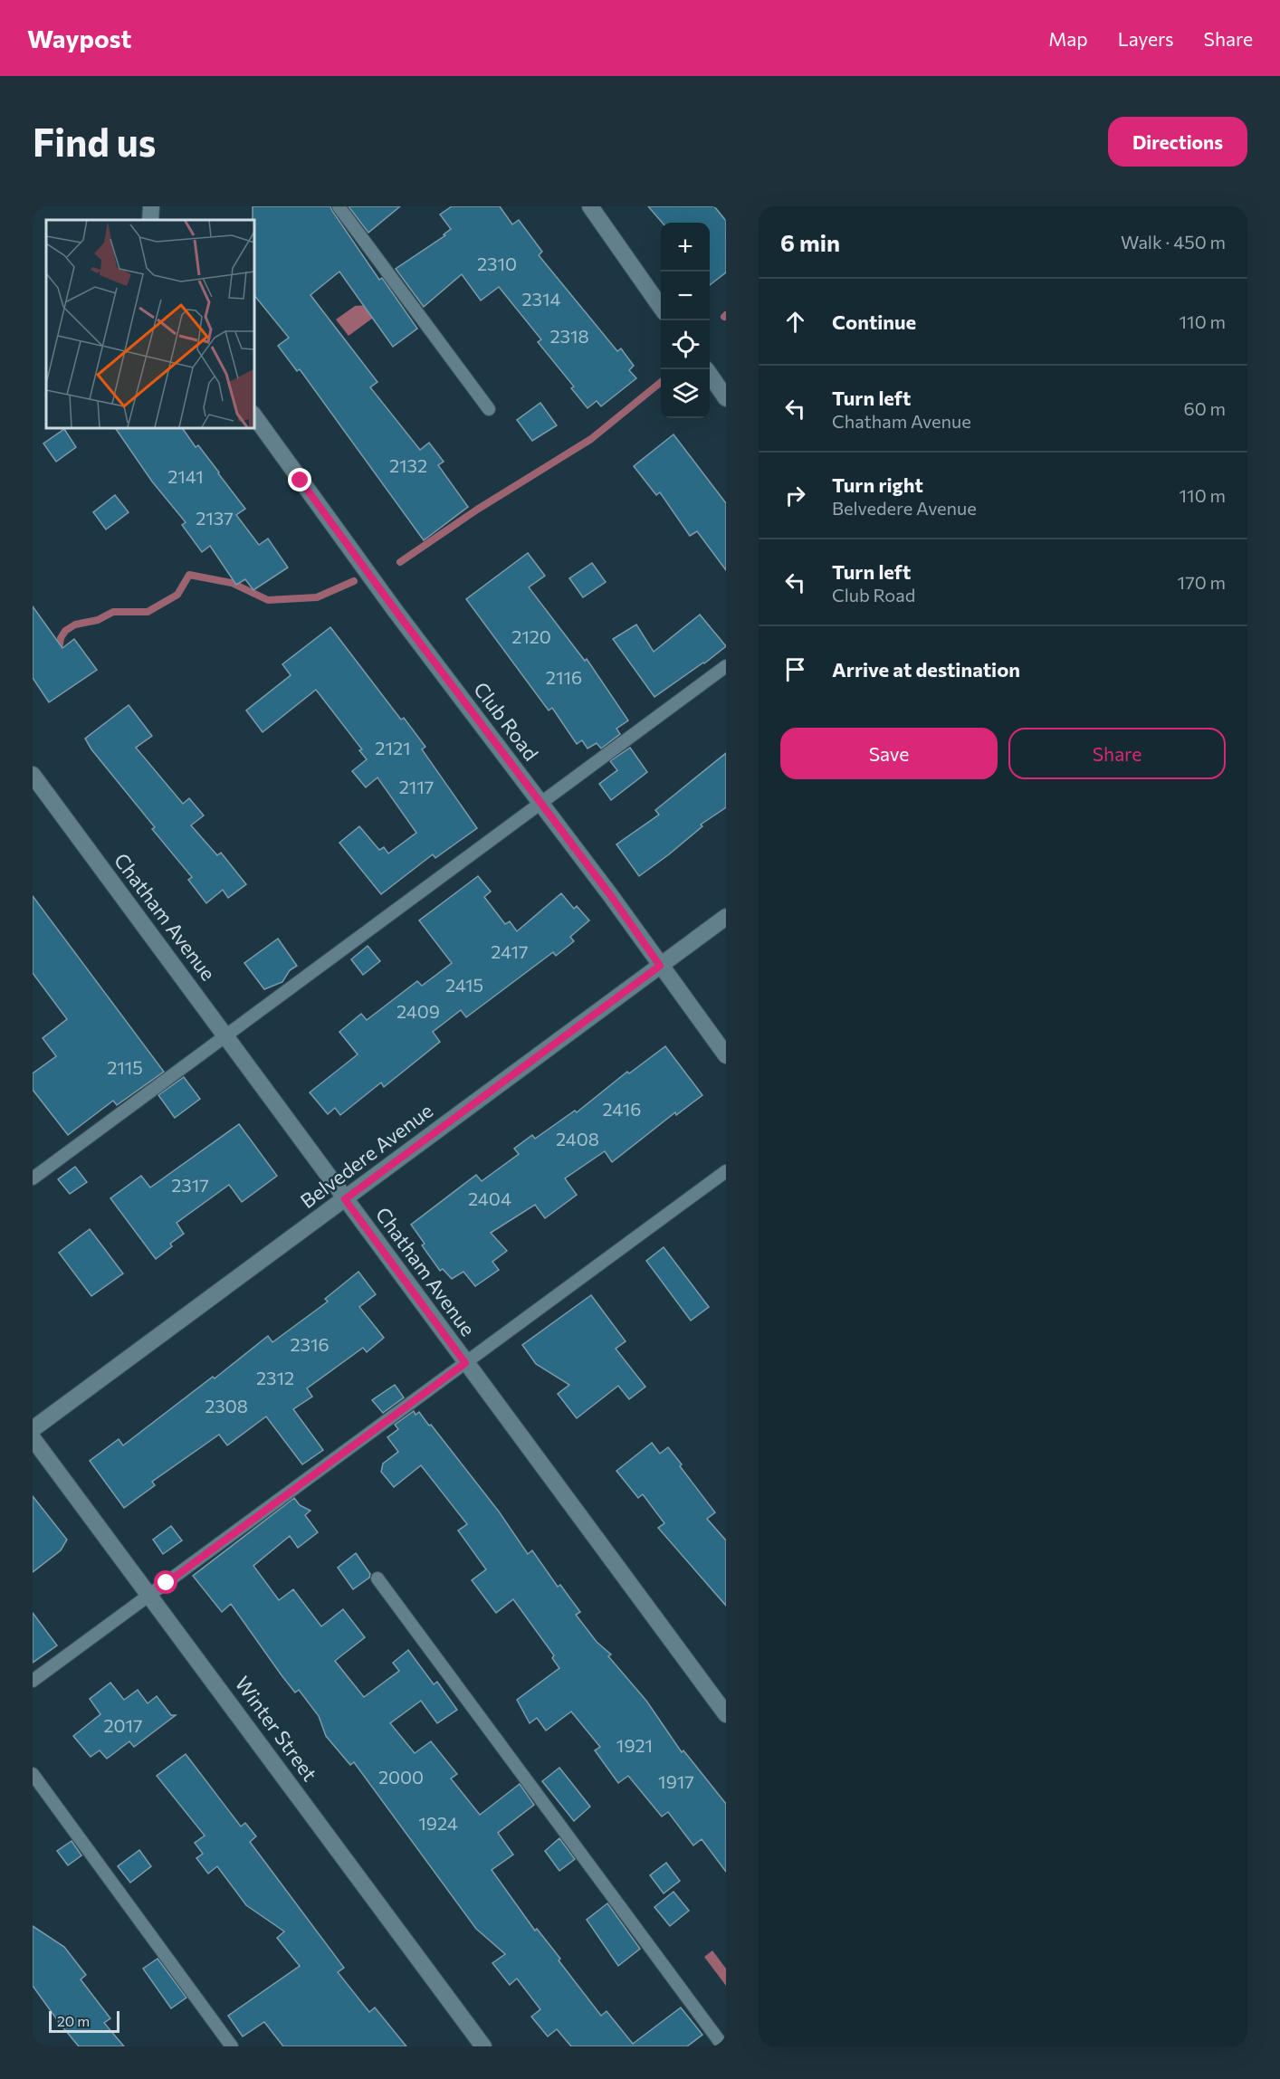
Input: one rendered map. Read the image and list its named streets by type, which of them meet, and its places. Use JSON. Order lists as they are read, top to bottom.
{
  "streets": {
    "street": [
      "Club Road",
      "Chatham Avenue",
      "Belvedere Avenue",
      "Winter Street"
    ]
  },
  "crossings": [
    ["Club Road", "Belvedere Avenue"],
    ["Chatham Avenue", "Belvedere Avenue"]
  ],
  "house_numbers": [
    "2310",
    "2314",
    "2318",
    "2132",
    "2141",
    "2137",
    "2120",
    "2116",
    "2121",
    "2117",
    "2417",
    "2415",
    "2409",
    "2115",
    "2416",
    "2408",
    "2317",
    "2404",
    "2316",
    "2312",
    "2308",
    "2017",
    "1921",
    "2000",
    "1917",
    "1924"
  ],
  "scale_bar": "20 m",
  "page": {
    "header": "Waypost",
    "nav": ["Map", "Layers", "Share"],
    "buttons": [
      "Directions",
      ["Save", "Share"]
    ],
    "title": "Find us",
    "heading": ["6 min", "Walk · 450 m"],
    "map_buttons": ["+", "−"],
    "list": [
      ["Continue", "110 m"],
      ["Turn left", "Chatham Avenue", "60 m"],
      ["Turn right", "Belvedere Avenue", "110 m"],
      ["Turn left", "Club Road", "170 m"],
      "Arrive at destination"
    ],
    "scale": "20 m"
  }
}
